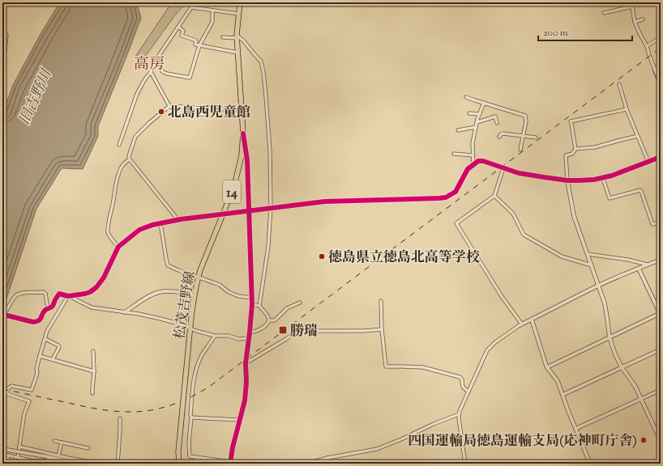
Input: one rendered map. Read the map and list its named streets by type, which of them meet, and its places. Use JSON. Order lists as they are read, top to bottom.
{
  "streets": {
    "main road": ["14", "松茂吉野線"]
  },
  "districts": ["高房"],
  "water": ["旧吉野川"],
  "places": {
    "other": ["北島西児童館", "徳島県立徳島北高等学校", "四国運輸局徳島運輸支局(応神町庁舎)"],
    "transit": ["勝瑞"]
  },
  "scale_bar": "200 m"
}
